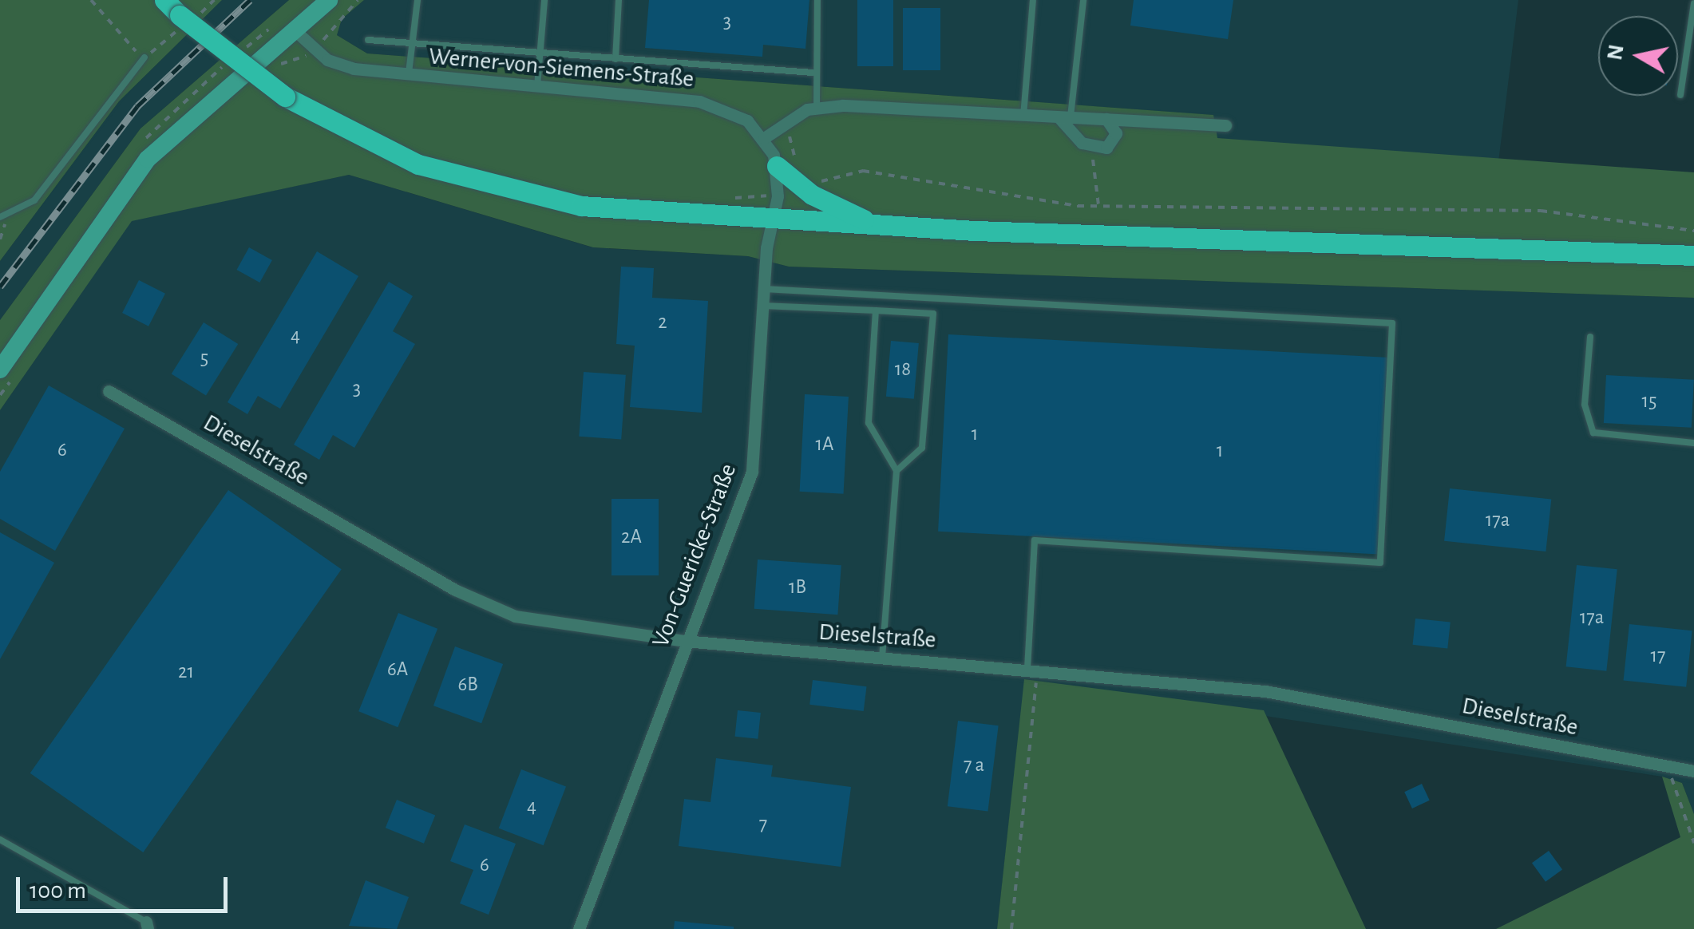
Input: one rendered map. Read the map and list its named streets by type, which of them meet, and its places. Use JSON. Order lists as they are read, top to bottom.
{
  "streets": {
    "street": ["Werner-von-Siemens-Straße", "Dieselstraße", "Von-Guericke-Straße"]
  },
  "crossings": [
    ["Werner-von-Siemens-Straße", "Von-Guericke-Straße"],
    ["Dieselstraße", "Von-Guericke-Straße"]
  ],
  "house_numbers": [
    "3",
    "2",
    "4",
    "5",
    "18",
    "3",
    "15",
    "1",
    "1A",
    "6",
    "1",
    "17a",
    "2A",
    "1B",
    "17a",
    "17",
    "6A",
    "21",
    "6B",
    "7 a",
    "4",
    "7",
    "6"
  ],
  "scale_bar": "100 m",
  "north": "left"
}
